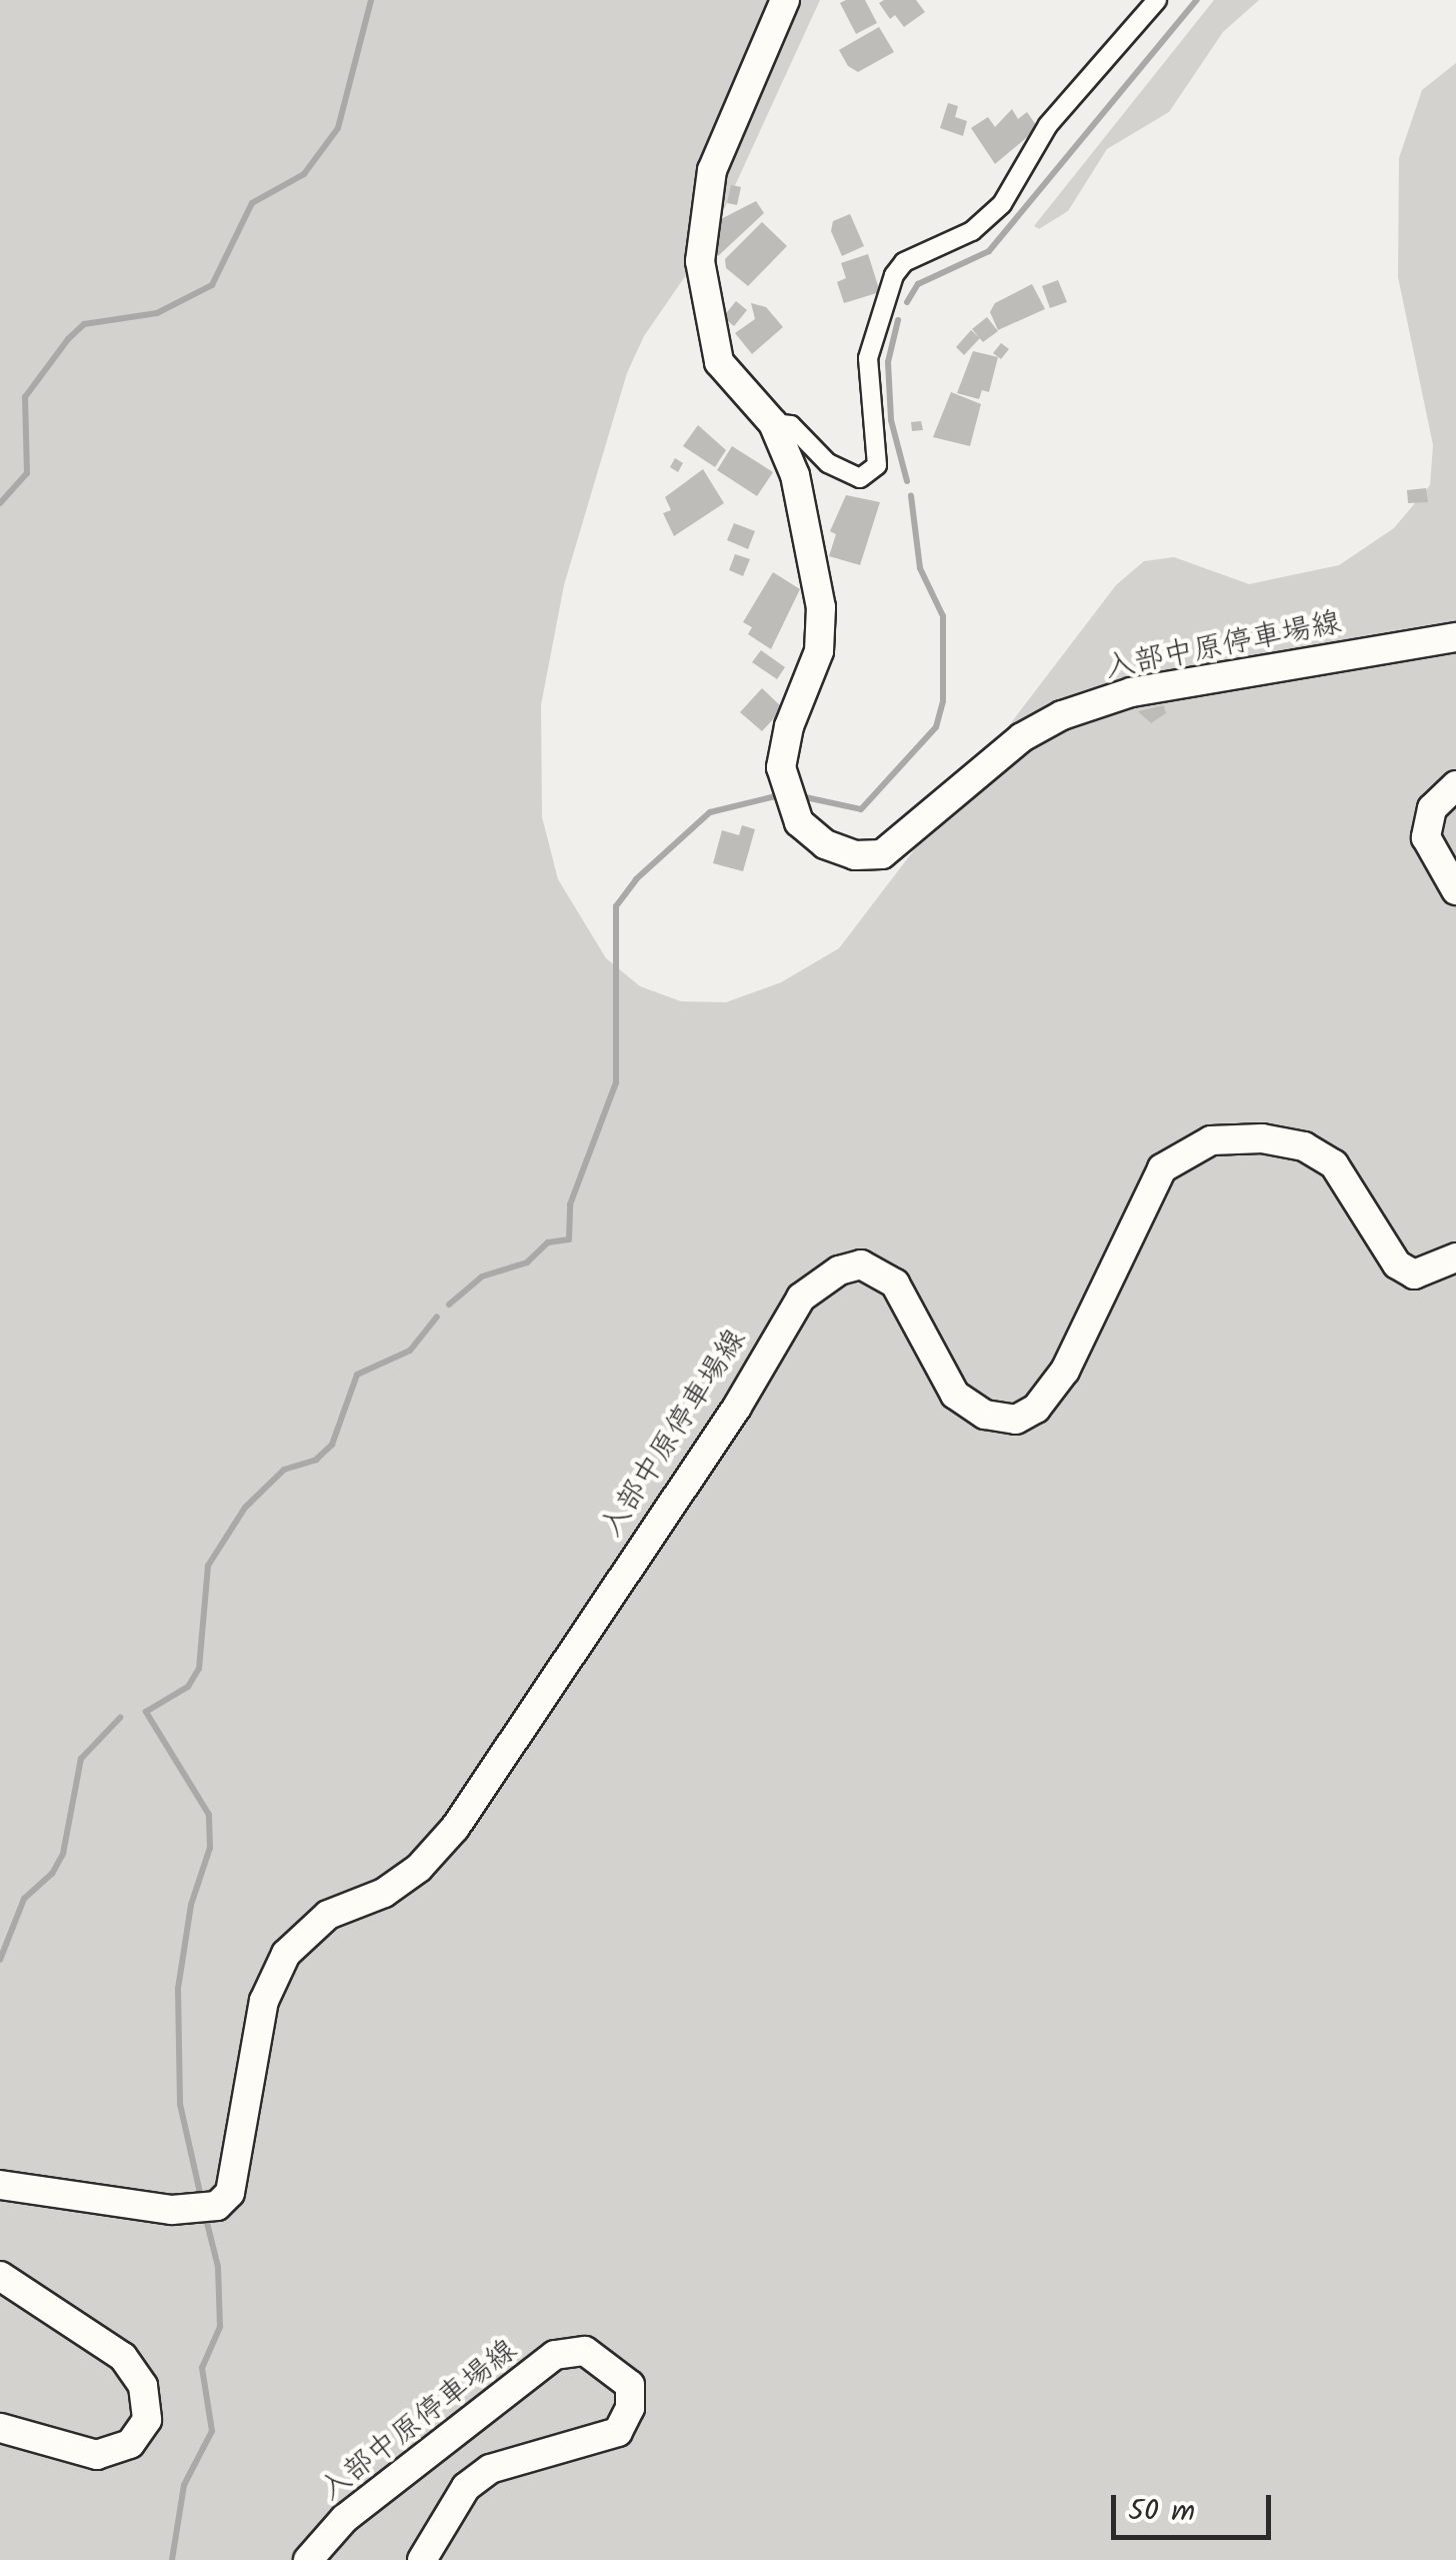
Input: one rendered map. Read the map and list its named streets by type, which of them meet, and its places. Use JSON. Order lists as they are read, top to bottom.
{
  "streets": {
    "main road": ["入部中原停車場線"]
  },
  "scale_bar": "50 m"
}
